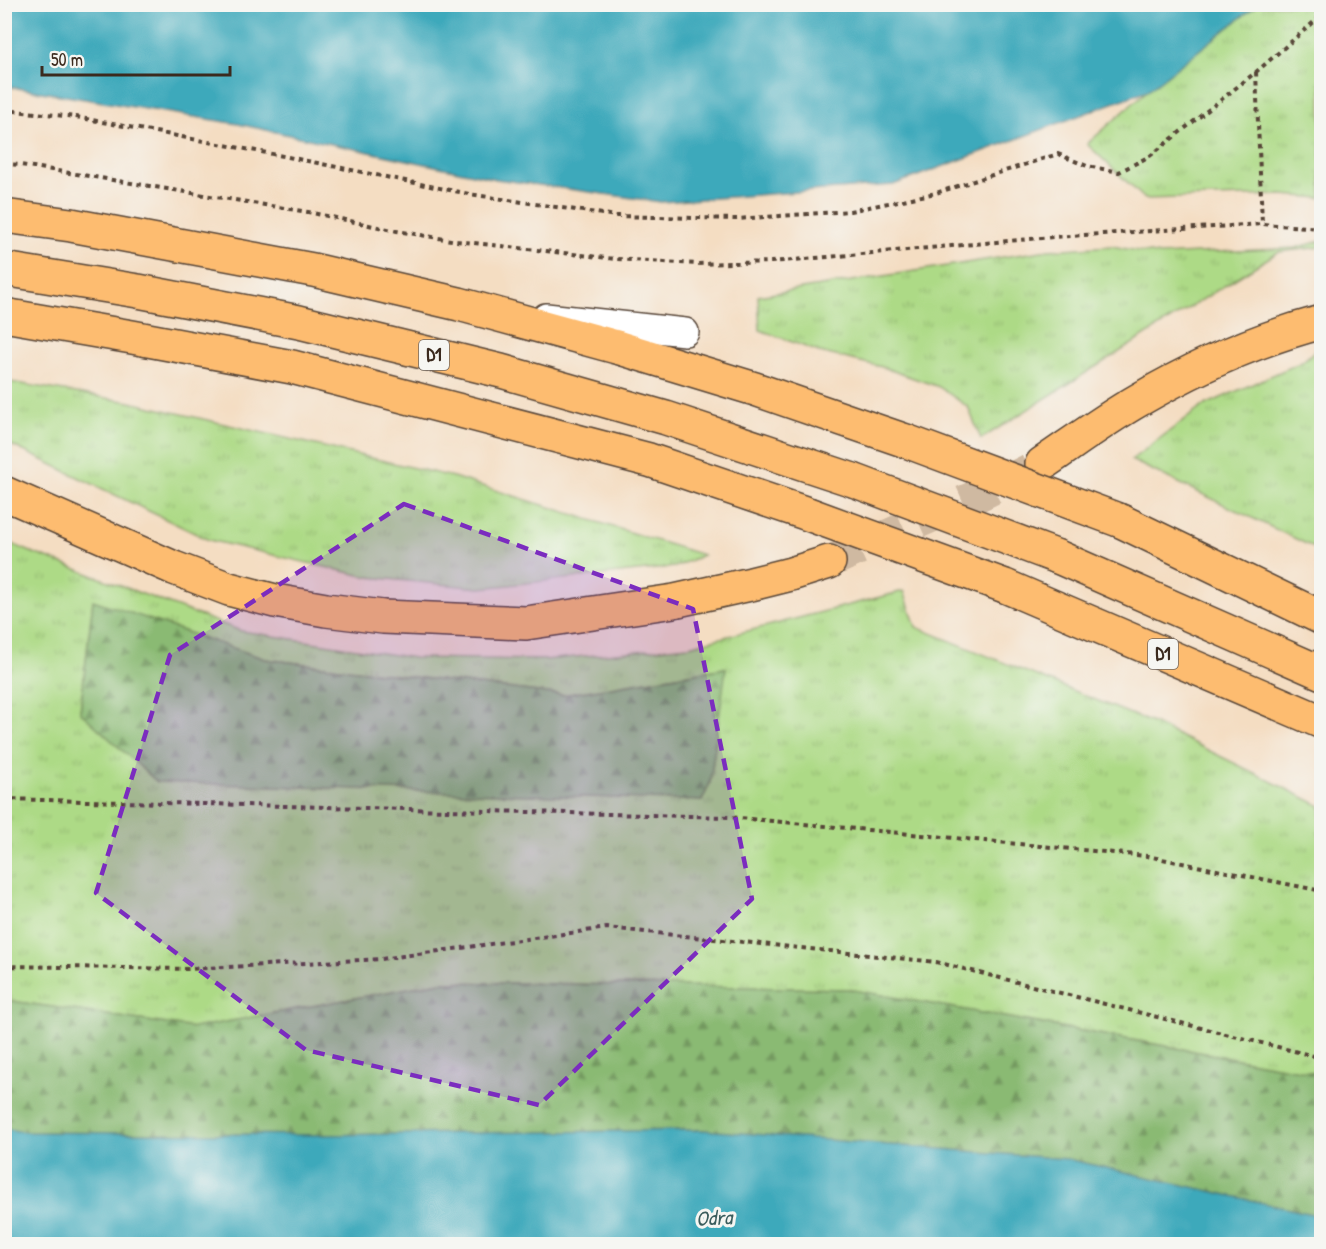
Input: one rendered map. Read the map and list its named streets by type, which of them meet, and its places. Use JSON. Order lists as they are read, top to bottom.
{
  "streets": {
    "highway": ["D1"]
  },
  "water": ["Odra"],
  "scale_bar": "50 m"
}
